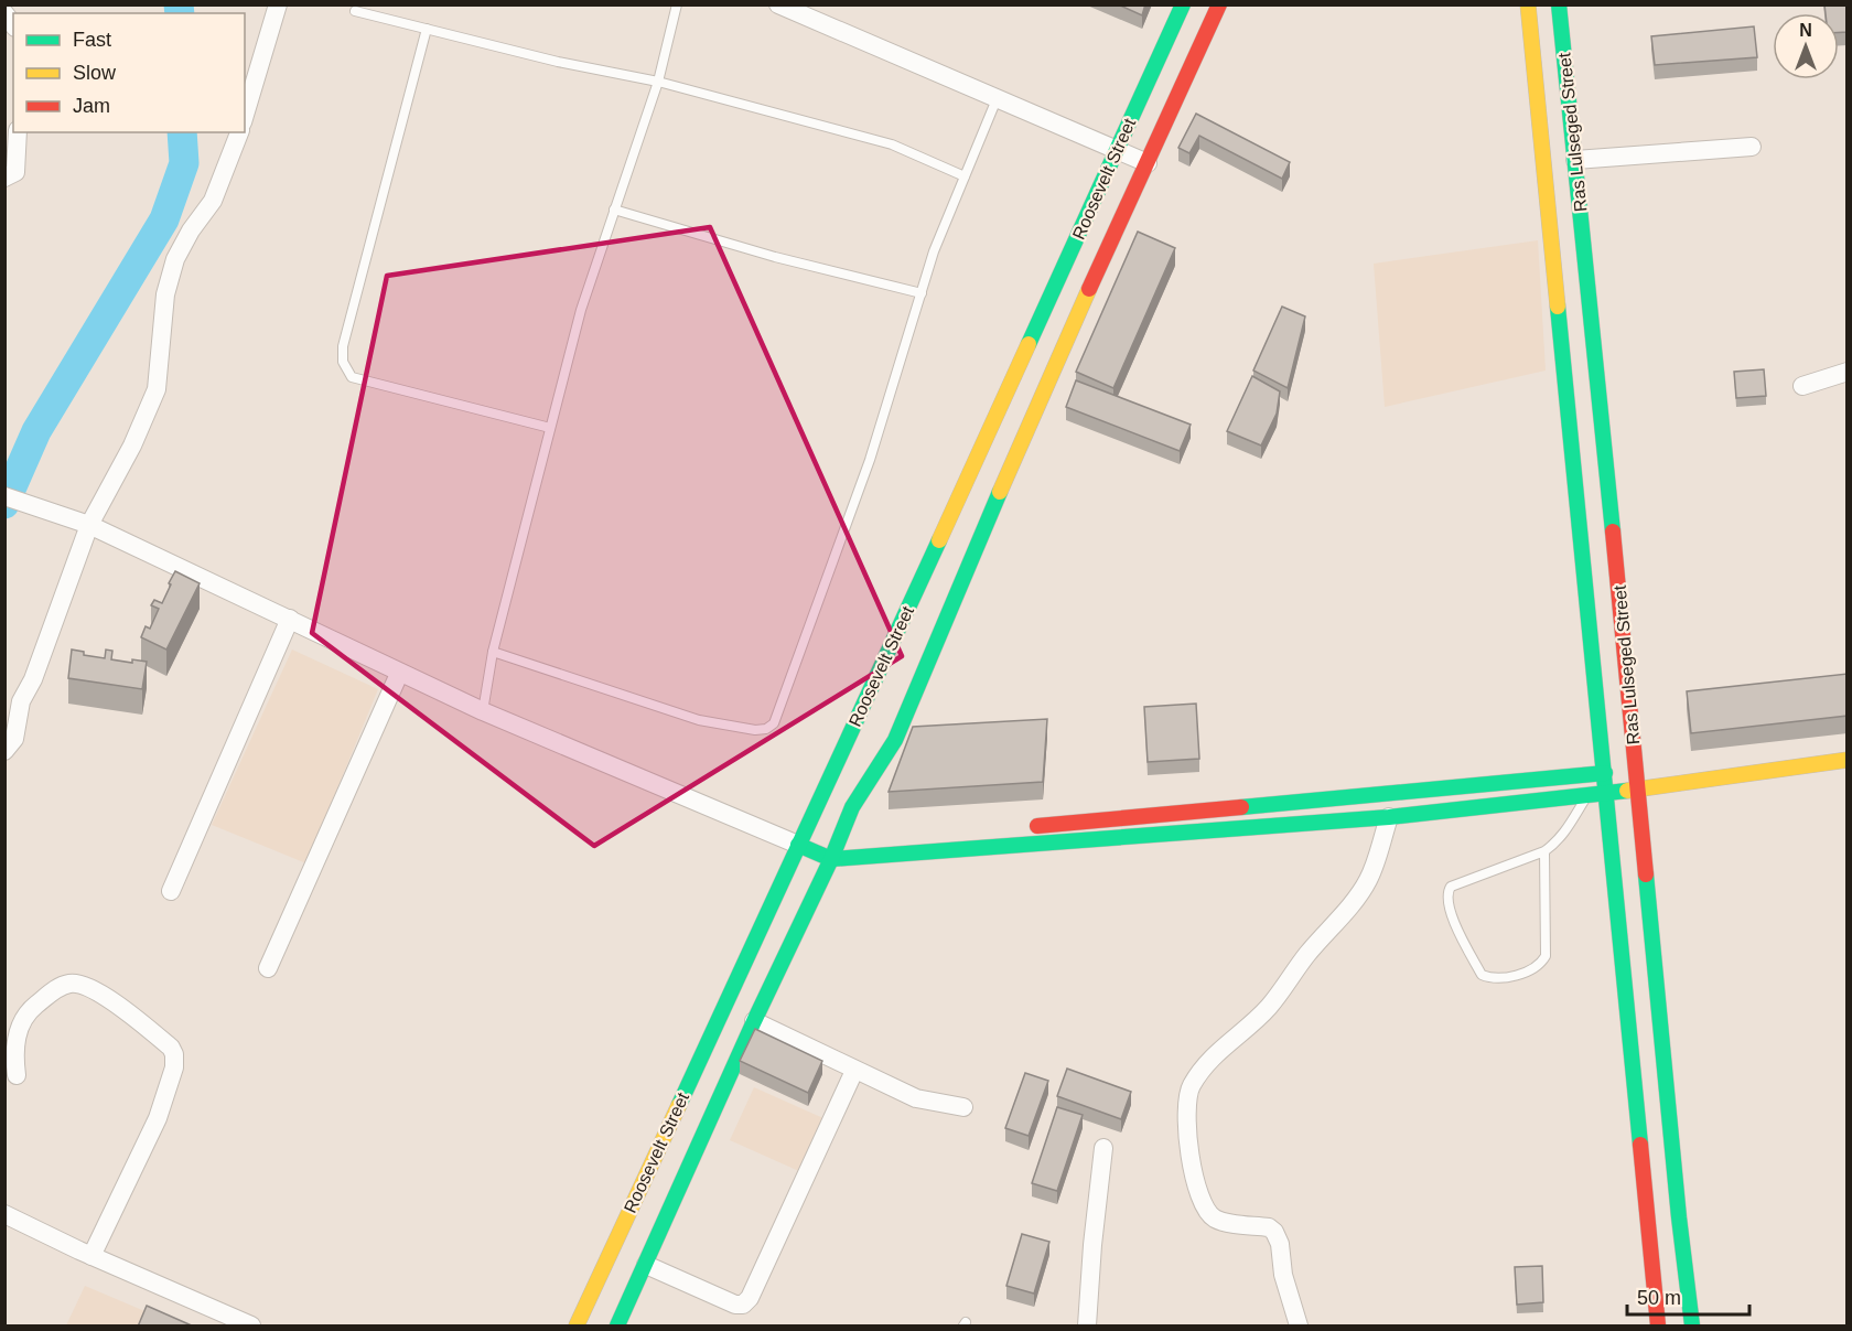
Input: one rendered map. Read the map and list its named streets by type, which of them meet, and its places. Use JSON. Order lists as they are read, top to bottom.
{
  "streets": {
    "street": ["Ras Lulseged Street", "Roosevelt Street"]
  },
  "legend": ["Fast", "Slow", "Jam"],
  "scale_bar": "50 m",
  "north": "top"
}
